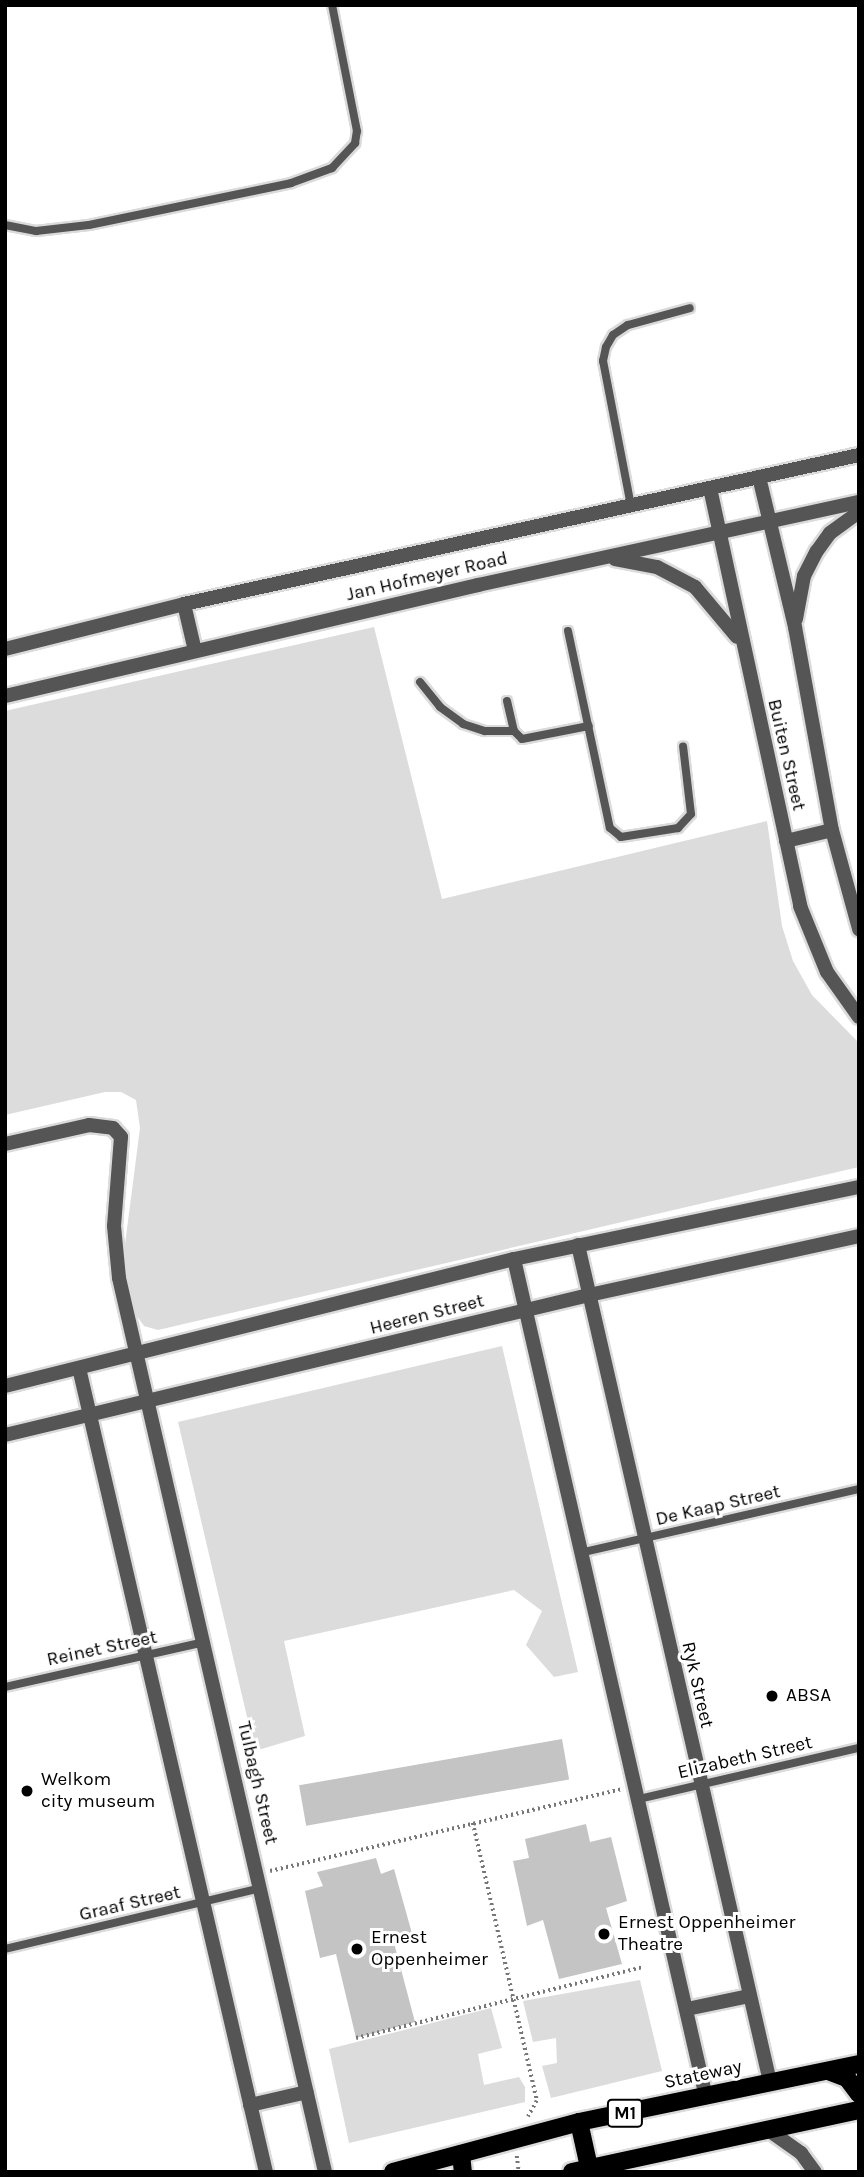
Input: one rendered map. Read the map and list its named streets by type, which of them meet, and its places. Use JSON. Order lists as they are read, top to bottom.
{
  "streets": {
    "main road": ["Stateway", "M1"],
    "street": [
      "Jan Hofmeyer Road",
      "Buiten Street",
      "Heeren Street",
      "Ryk Street",
      "Tulbagh Street"
    ],
    "lane": [
      "De Kaap Street",
      "Reinet Street",
      "Elizabeth Street",
      "Graaf Street"
    ]
  },
  "crossings": [
    ["Jan Hofmeyer Road", "Buiten Street"],
    ["Heeren Street", "Ryk Street"],
    ["Heeren Street", "Tulbagh Street"],
    ["De Kaap Street", "Ryk Street"],
    ["Reinet Street", "Tulbagh Street"],
    ["Ryk Street", "Elizabeth Street"],
    ["Ryk Street", "Stateway"],
    ["Tulbagh Street", "Graaf Street"]
  ],
  "places": [
    "ABSA",
    "Welkom city museum",
    "Ernest Oppenheimer Theatre",
    "Ernest Oppenheimer"
  ]
}
